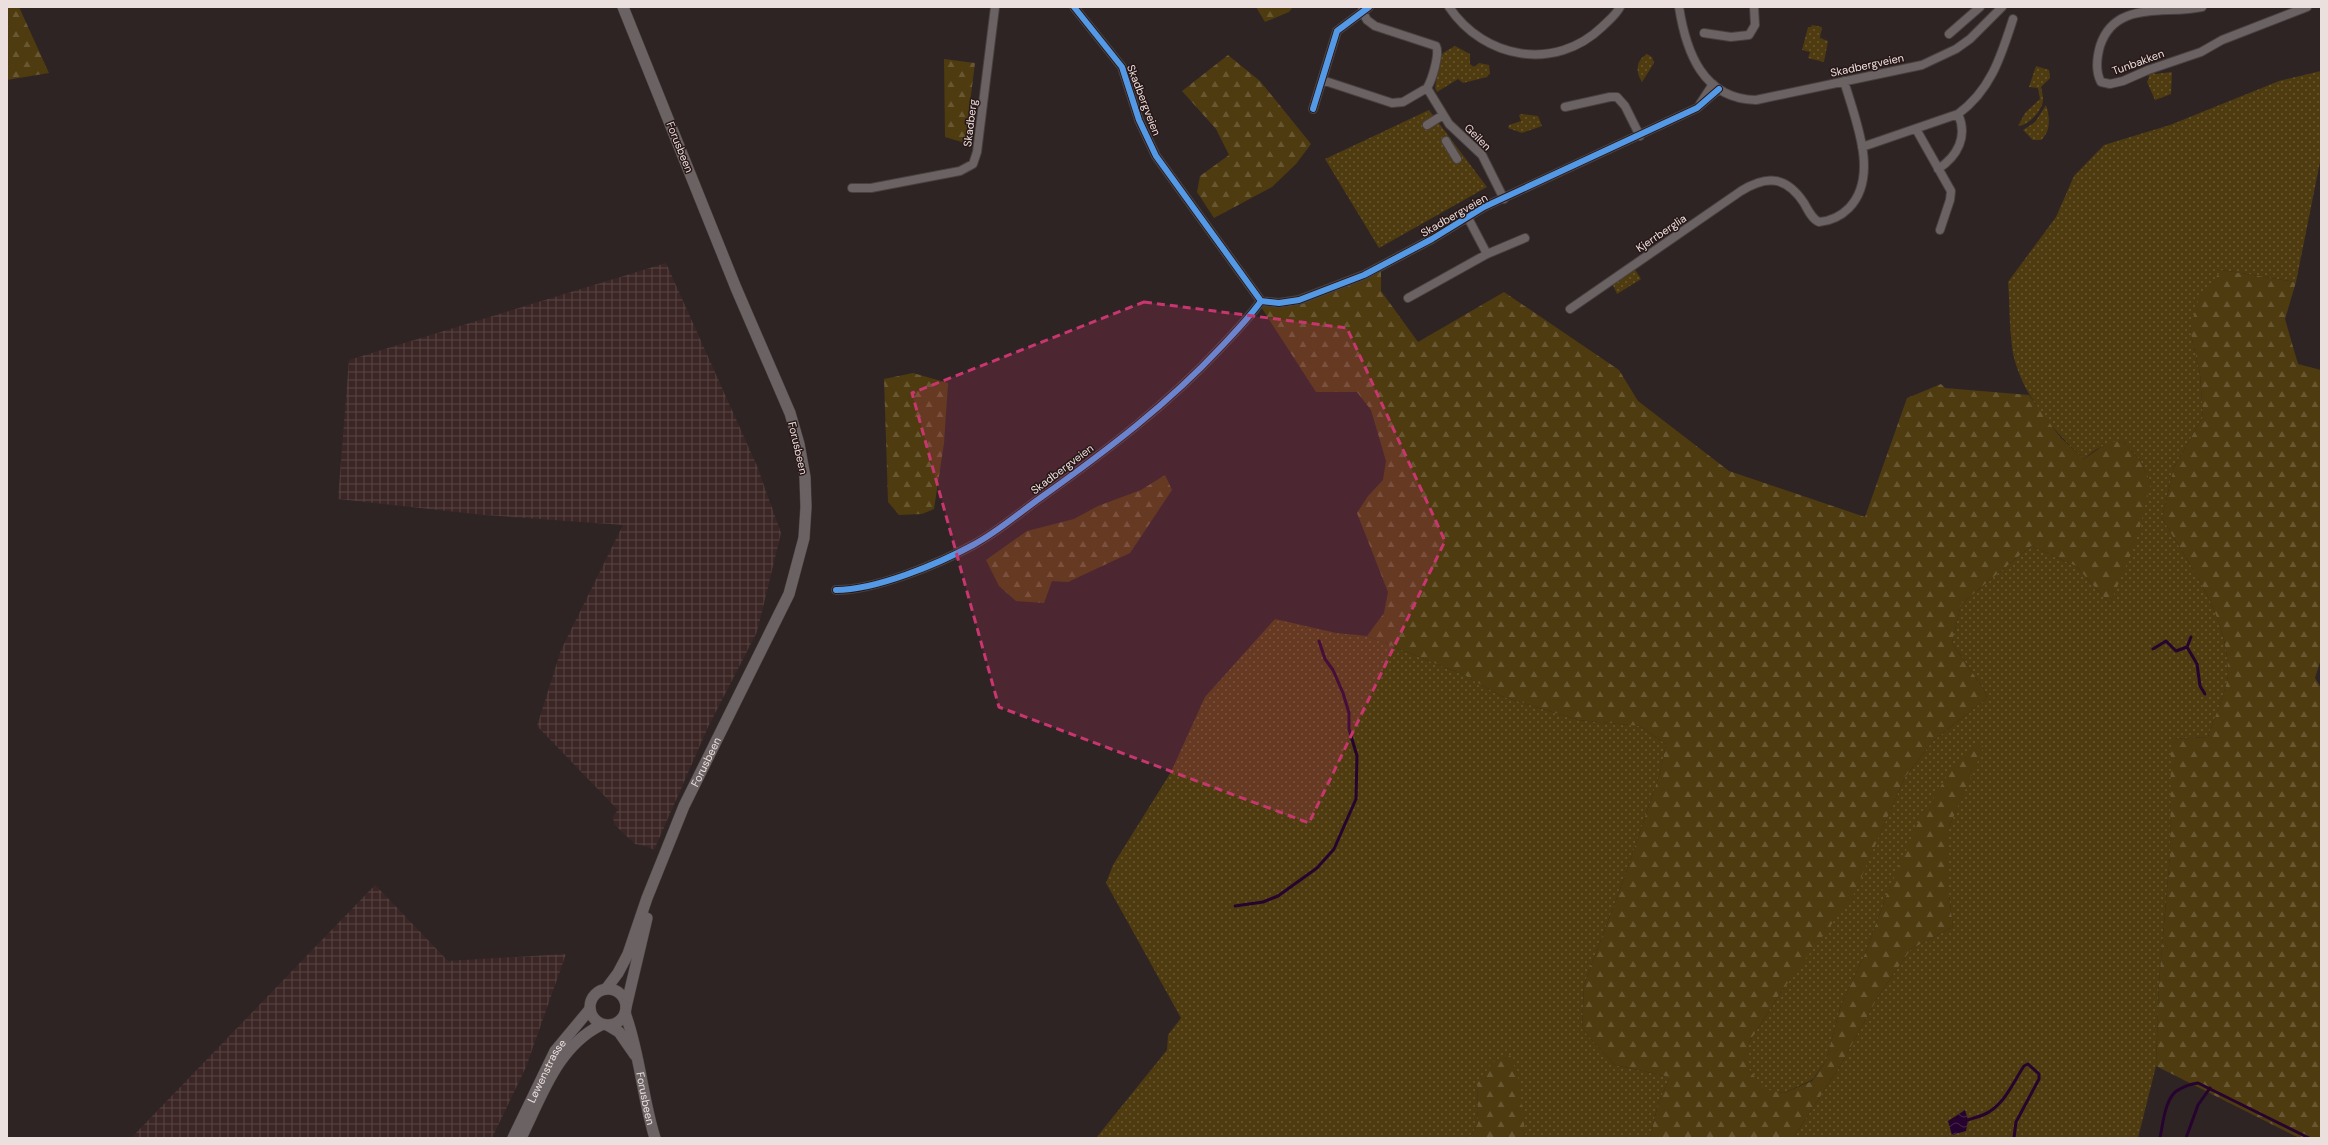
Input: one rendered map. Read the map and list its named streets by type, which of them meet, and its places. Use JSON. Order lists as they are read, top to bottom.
{
  "streets": {
    "main road": ["Forusbeen", "Løwenstrasse"],
    "street": [
      "Tunbakken",
      "Skadbergveien",
      "Skadberg",
      "Geilen",
      "Kjerrberglia"
    ]
  },
  "crossings": [
    ["Skadbergveien", "Geilen"],
    ["Forusbeen", "Løwenstrasse"]
  ]
}
